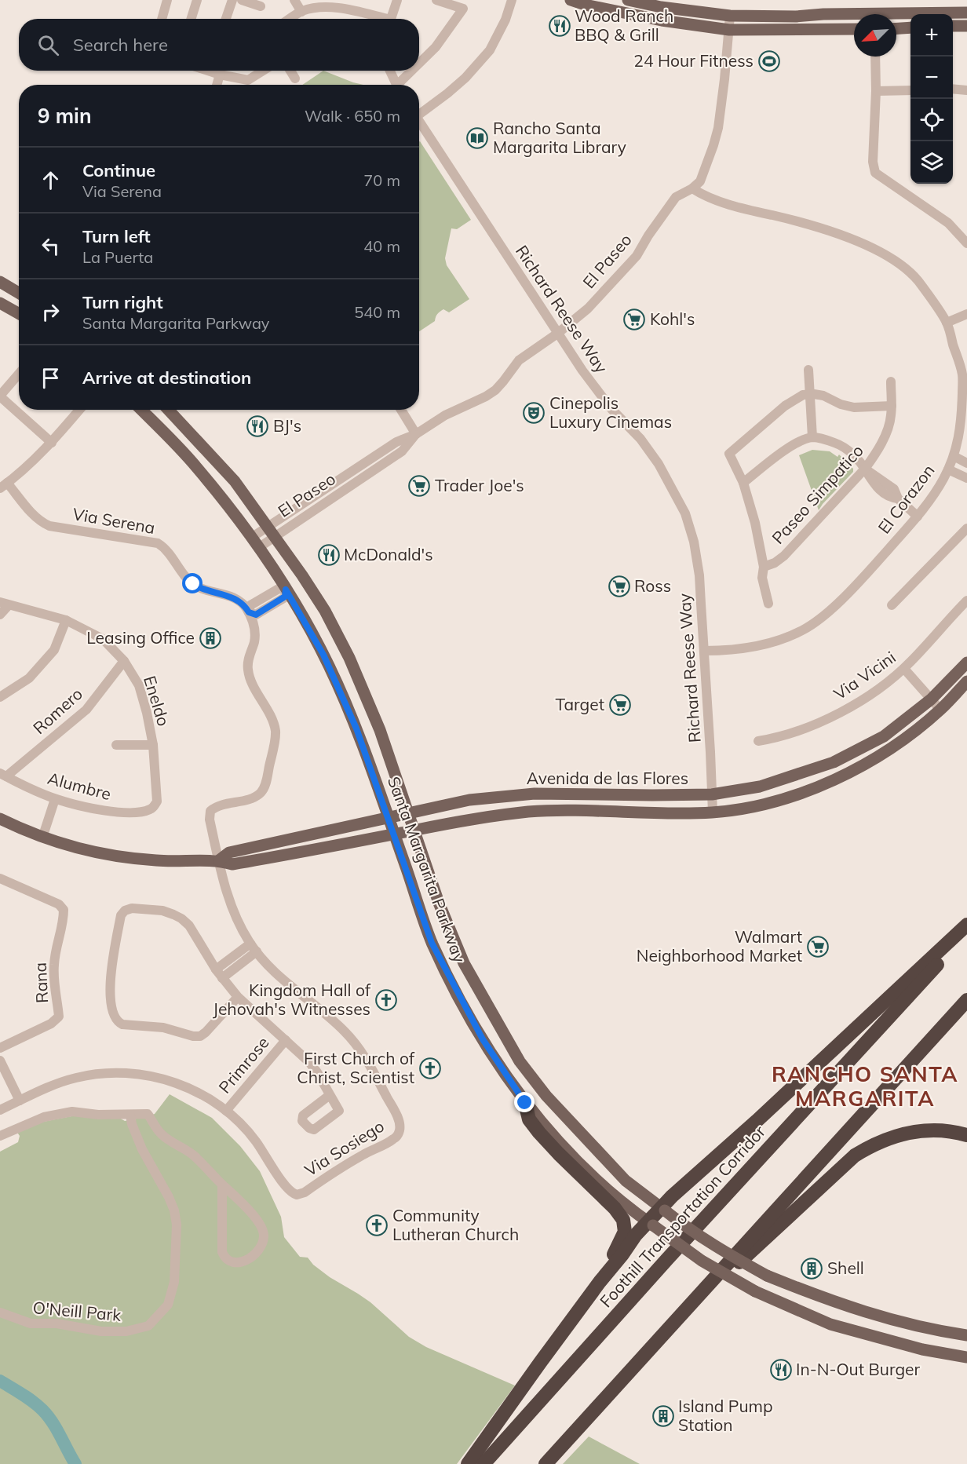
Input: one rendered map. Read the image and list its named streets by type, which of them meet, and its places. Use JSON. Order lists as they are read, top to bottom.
{
  "streets": {
    "highway": ["Foothill Transportation Corridor"],
    "main road": ["Avenida de las Flores", "Santa Margarita Parkway"],
    "street": [
      "El Paseo",
      "Richard Reese Way",
      "Paseo Simpatico",
      "El Corazon",
      "Via Serena",
      "Via Vicini",
      "Eneldo",
      "Romero",
      "Alumbre",
      "Rana",
      "Primrose",
      "Via Sosiego",
      "O'Neill Park"
    ]
  },
  "crossings": [
    ["El Paseo", "Richard Reese Way"],
    ["El Paseo", "El Corazon"],
    ["El Paseo", "Santa Margarita Parkway"],
    ["Richard Reese Way", "El Corazon"],
    ["Richard Reese Way", "Avenida de las Flores"],
    ["Eneldo", "Romero"],
    ["Eneldo", "Alumbre"],
    ["Romero", "Alumbre"],
    ["Avenida de las Flores", "Santa Margarita Parkway"],
    ["Primrose", "Via Sosiego"]
  ],
  "districts": ["RANCHO SANTA MARGARITA"],
  "places": {
    "restaurant": [
      "Wood Ranch BBQ & Grill",
      "BJ's",
      "McDonald's",
      "In-N-Out Burger"
    ],
    "sports": ["24 Hour Fitness"],
    "library": ["Rancho Santa Margarita Library"],
    "supermarket": [
      "Kohl's",
      "Trader Joe's",
      "Ross",
      "Target",
      "Walmart Neighborhood Market"
    ],
    "theatre": ["Cinepolis Luxury Cinemas"],
    "building": ["Leasing Office", "Shell", "Island Pump Station"],
    "church": ["Kingdom Hall of Jehovah's Witnesses", "First Church of Christ, Scientist", "Community Lutheran Church"]
  },
  "north": "bottom left",
  "page": {
    "map_buttons": ["+", "−"],
    "search": "Search here",
    "heading": ["9 min", "Walk · 650 m"],
    "list": [
      ["Continue", "Via Serena", "70 m"],
      ["Turn left", "La Puerta", "40 m"],
      ["Turn right", "Santa Margarita Parkway", "540 m"],
      "Arrive at destination"
    ]
  }
}
